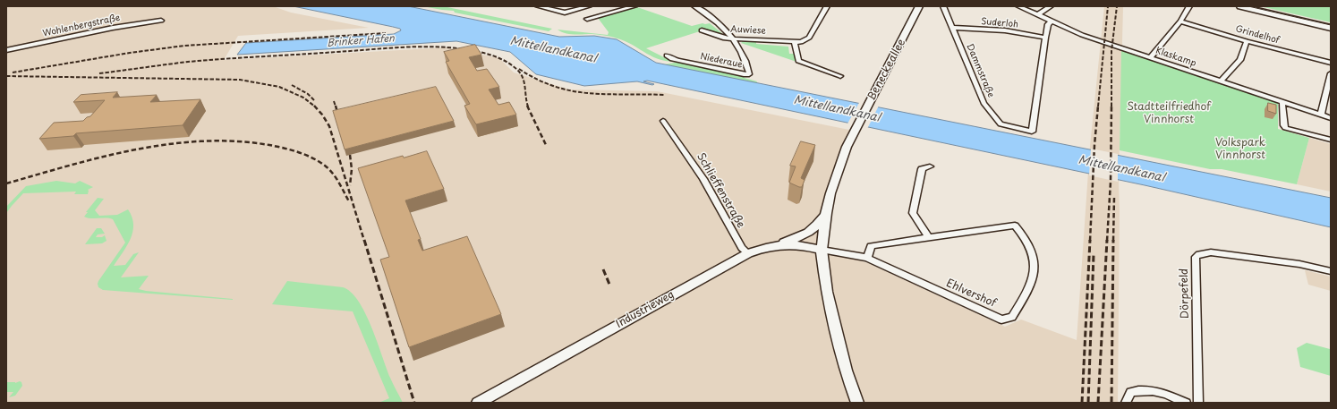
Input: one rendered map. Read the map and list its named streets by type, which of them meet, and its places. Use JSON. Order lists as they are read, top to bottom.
{
  "streets": {
    "street": [
      "Suderloh",
      "Wohlenbergstraße",
      "Auwiese",
      "Grindelhof",
      "Klaskamp",
      "Niederaue",
      "Beneckeallee",
      "Dammstraße",
      "Schlieffenstraße",
      "Ehlvershof",
      "Dörpefeld",
      "Industrieweg"
    ]
  },
  "crossings": [
    ["Suderloh", "Dammstraße"],
    ["Auwiese", "Niederaue"],
    ["Klaskamp", "Dammstraße"],
    ["Beneckeallee", "Ehlvershof"],
    ["Beneckeallee", "Industrieweg"],
    ["Schlieffenstraße", "Industrieweg"],
    ["Ehlvershof", "Industrieweg"]
  ],
  "water": ["Brinker Hafen", "Mittellandkanal"],
  "parks": ["Stadtteilfriedhof Vinnhorst", "Volkspark Vinnhorst"]
}
